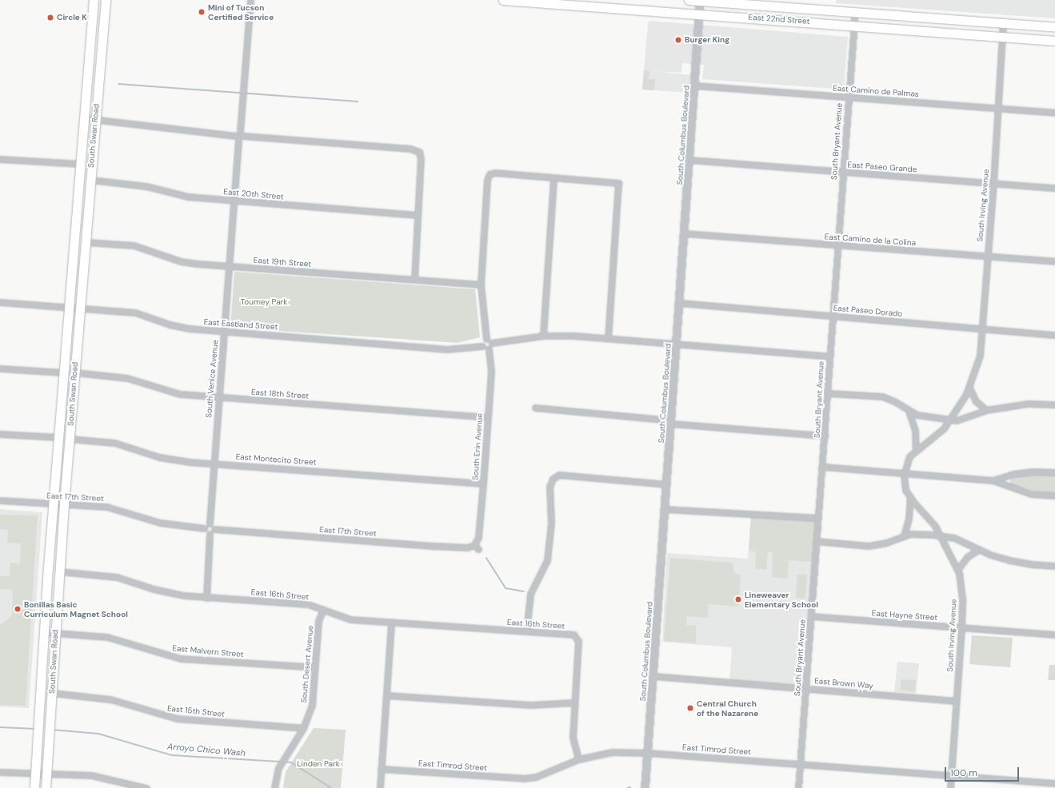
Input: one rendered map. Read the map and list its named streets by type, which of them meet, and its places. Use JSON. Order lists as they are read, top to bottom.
{
  "streets": {
    "main road": ["East 22nd Street", "South Swan Road"],
    "street": [
      "East Camino de Palmas",
      "South Columbus Boulevard",
      "South Bryant Avenue",
      "East Paseo Grande",
      "East 20th Street",
      "South Irving Avenue",
      "East Camino de la Colina",
      "East 19th Street",
      "East Paseo Dorado",
      "East Eastland Street",
      "South Venice Avenue",
      "East 18th Street",
      "South Erin Avenue",
      "East Montecito Street",
      "East 17th Street",
      "East 16th Street",
      "East Hayne Street",
      "East Malvern Street",
      "South Desert Avenue",
      "East Brown Way",
      "East 15th Street",
      "East Timrod Street"
    ]
  },
  "crossings": [
    ["East 22nd Street", "South Columbus Boulevard"],
    ["East 22nd Street", "South Bryant Avenue"],
    ["East 22nd Street", "South Irving Avenue"],
    ["East Camino de Palmas", "South Columbus Boulevard"],
    ["East Camino de Palmas", "South Bryant Avenue"],
    ["East Camino de Palmas", "South Irving Avenue"],
    ["South Columbus Boulevard", "East Paseo Grande"],
    ["South Columbus Boulevard", "East Camino de la Colina"],
    ["South Columbus Boulevard", "East Paseo Dorado"],
    ["South Columbus Boulevard", "East Brown Way"],
    ["South Columbus Boulevard", "East Timrod Street"],
    ["South Swan Road", "East 20th Street"],
    ["South Swan Road", "East 19th Street"],
    ["South Swan Road", "East Eastland Street"],
    ["South Swan Road", "East 18th Street"],
    ["South Swan Road", "East Montecito Street"],
    ["South Swan Road", "East 17th Street"],
    ["South Swan Road", "East 16th Street"],
    ["South Swan Road", "East Malvern Street"],
    ["South Swan Road", "East 15th Street"],
    ["South Bryant Avenue", "East Paseo Grande"],
    ["South Bryant Avenue", "East Camino de la Colina"],
    ["South Bryant Avenue", "East Paseo Dorado"],
    ["South Bryant Avenue", "East Hayne Street"],
    ["South Bryant Avenue", "East Brown Way"],
    ["South Bryant Avenue", "East Timrod Street"],
    ["East Paseo Grande", "South Irving Avenue"],
    ["East 20th Street", "South Venice Avenue"],
    ["South Irving Avenue", "East Camino de la Colina"],
    ["South Irving Avenue", "East Paseo Dorado"],
    ["South Irving Avenue", "East Hayne Street"],
    ["South Irving Avenue", "East Brown Way"],
    ["South Irving Avenue", "East Timrod Street"],
    ["East 19th Street", "South Venice Avenue"],
    ["East Eastland Street", "South Venice Avenue"],
    ["South Venice Avenue", "East 18th Street"],
    ["South Venice Avenue", "East Montecito Street"],
    ["East 18th Street", "South Erin Avenue"],
    ["South Erin Avenue", "East Montecito Street"],
    ["South Erin Avenue", "East 17th Street"],
    ["East 16th Street", "South Desert Avenue"],
    ["East Malvern Street", "South Desert Avenue"],
    ["South Desert Avenue", "East 15th Street"]
  ],
  "water": ["Arroyo Chico Wash"],
  "parks": ["Toumey Park", "Linden Park"],
  "places": [
    "Mini of Tucson Certified Service",
    "Circle K",
    "Burger King",
    "Lineweaver Elementary School",
    "Bonillas Basic Curriculum Magnet School",
    "Central Church of the Nazarene"
  ],
  "scale_bar": "100 m"
}
